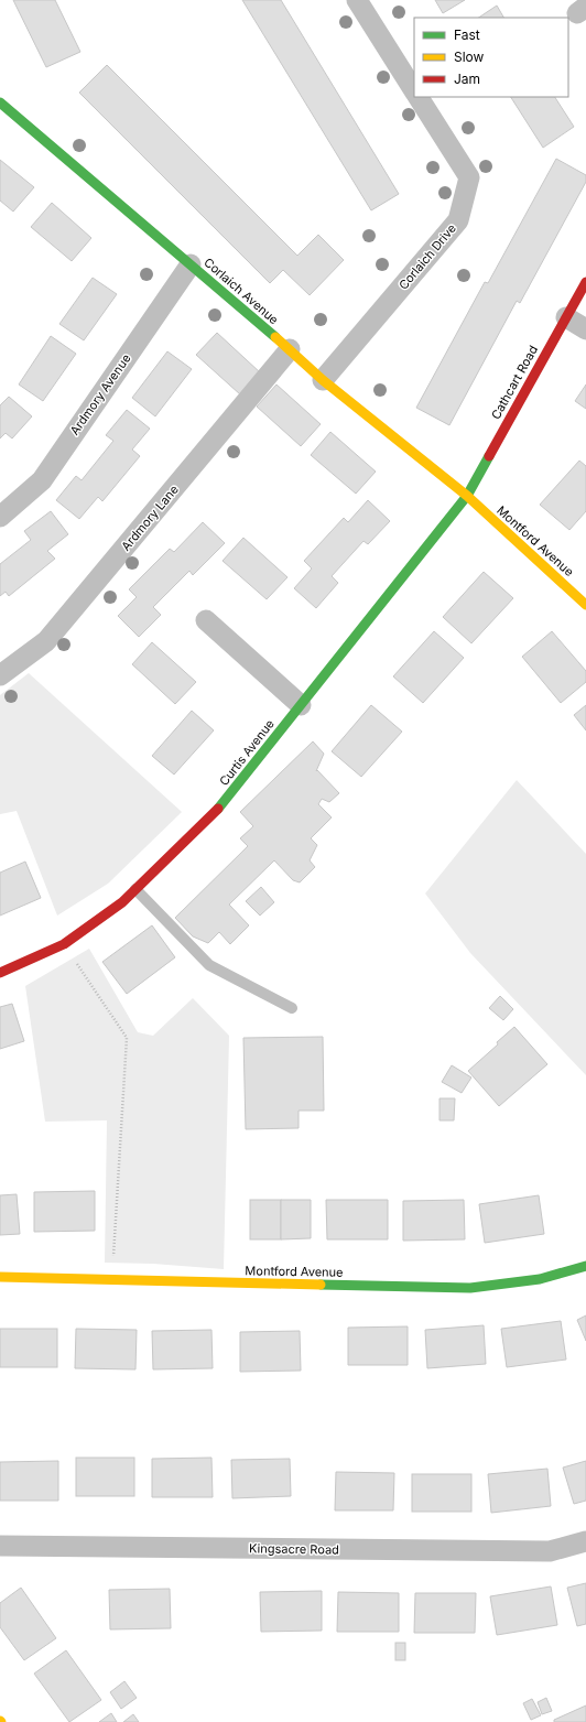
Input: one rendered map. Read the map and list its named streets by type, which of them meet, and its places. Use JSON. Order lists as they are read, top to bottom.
{
  "streets": {
    "street": [
      "Corlaich Drive",
      "Corlaich Avenue",
      "Cathcart Road",
      "Ardmory Avenue",
      "Ardmory Lane",
      "Montford Avenue",
      "Curtis Avenue",
      "Kingsacre Road"
    ]
  },
  "crossings": [
    ["Corlaich Drive", "Corlaich Avenue"],
    ["Corlaich Avenue", "Cathcart Road"],
    ["Corlaich Avenue", "Ardmory Avenue"],
    ["Corlaich Avenue", "Ardmory Lane"],
    ["Corlaich Avenue", "Montford Avenue"],
    ["Corlaich Avenue", "Curtis Avenue"],
    ["Cathcart Road", "Montford Avenue"],
    ["Cathcart Road", "Curtis Avenue"],
    ["Montford Avenue", "Curtis Avenue"]
  ],
  "legend": ["Fast", "Slow", "Jam"]
}
